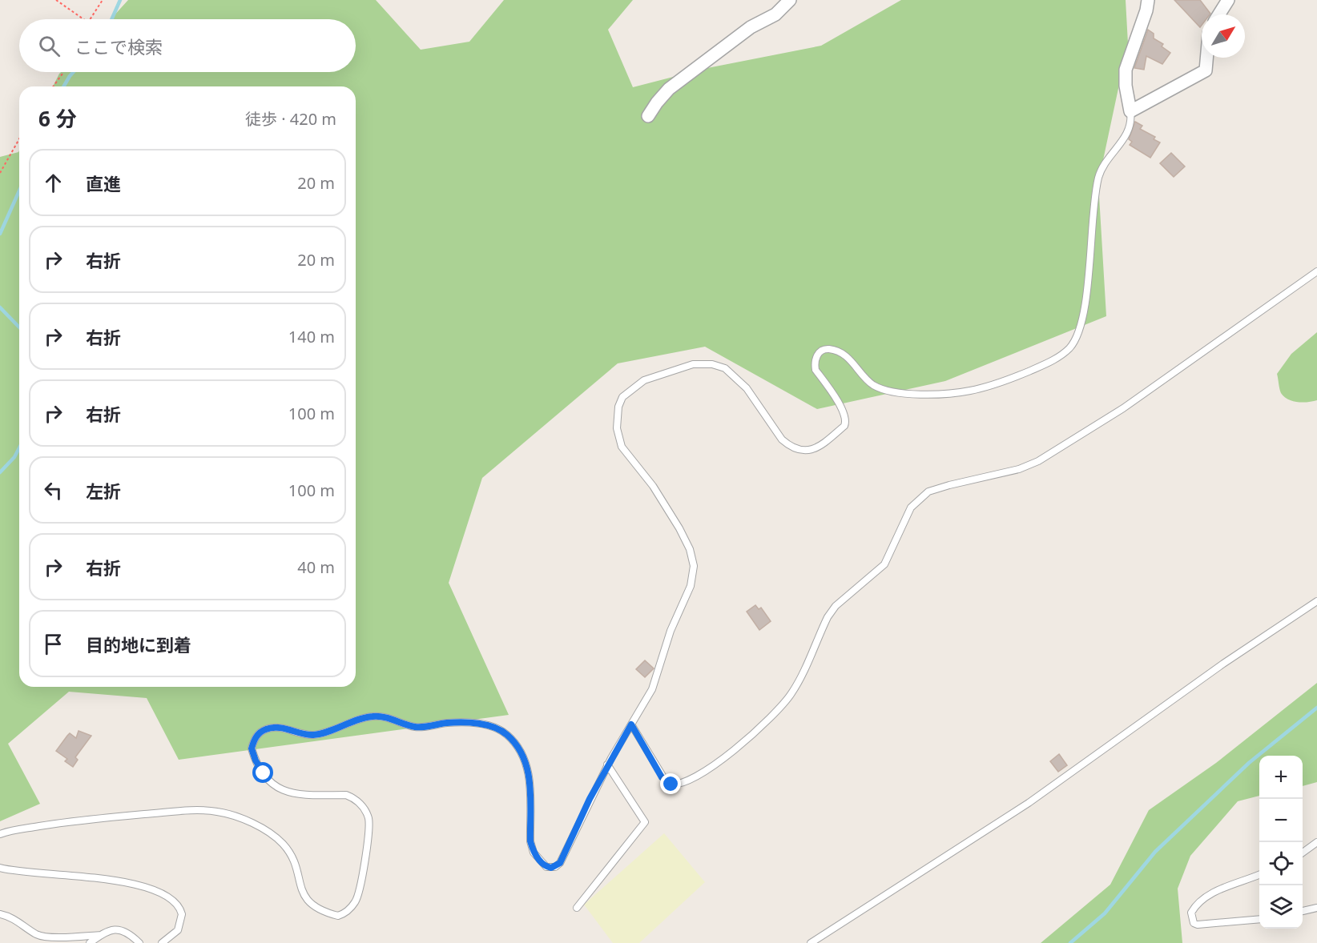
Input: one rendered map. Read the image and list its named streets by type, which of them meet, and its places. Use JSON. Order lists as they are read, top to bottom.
{
  "north": "top right",
  "page": {
    "search": "ここで検索",
    "heading": ["6 分", "徒歩 · 420 m"],
    "list": [
      ["直進", "20 m"],
      ["右折", "20 m"],
      ["右折", "140 m"],
      ["右折", "100 m"],
      ["左折", "100 m"],
      ["右折", "40 m"],
      "目的地に到着"
    ],
    "map_buttons": ["+", "−"]
  }
}
